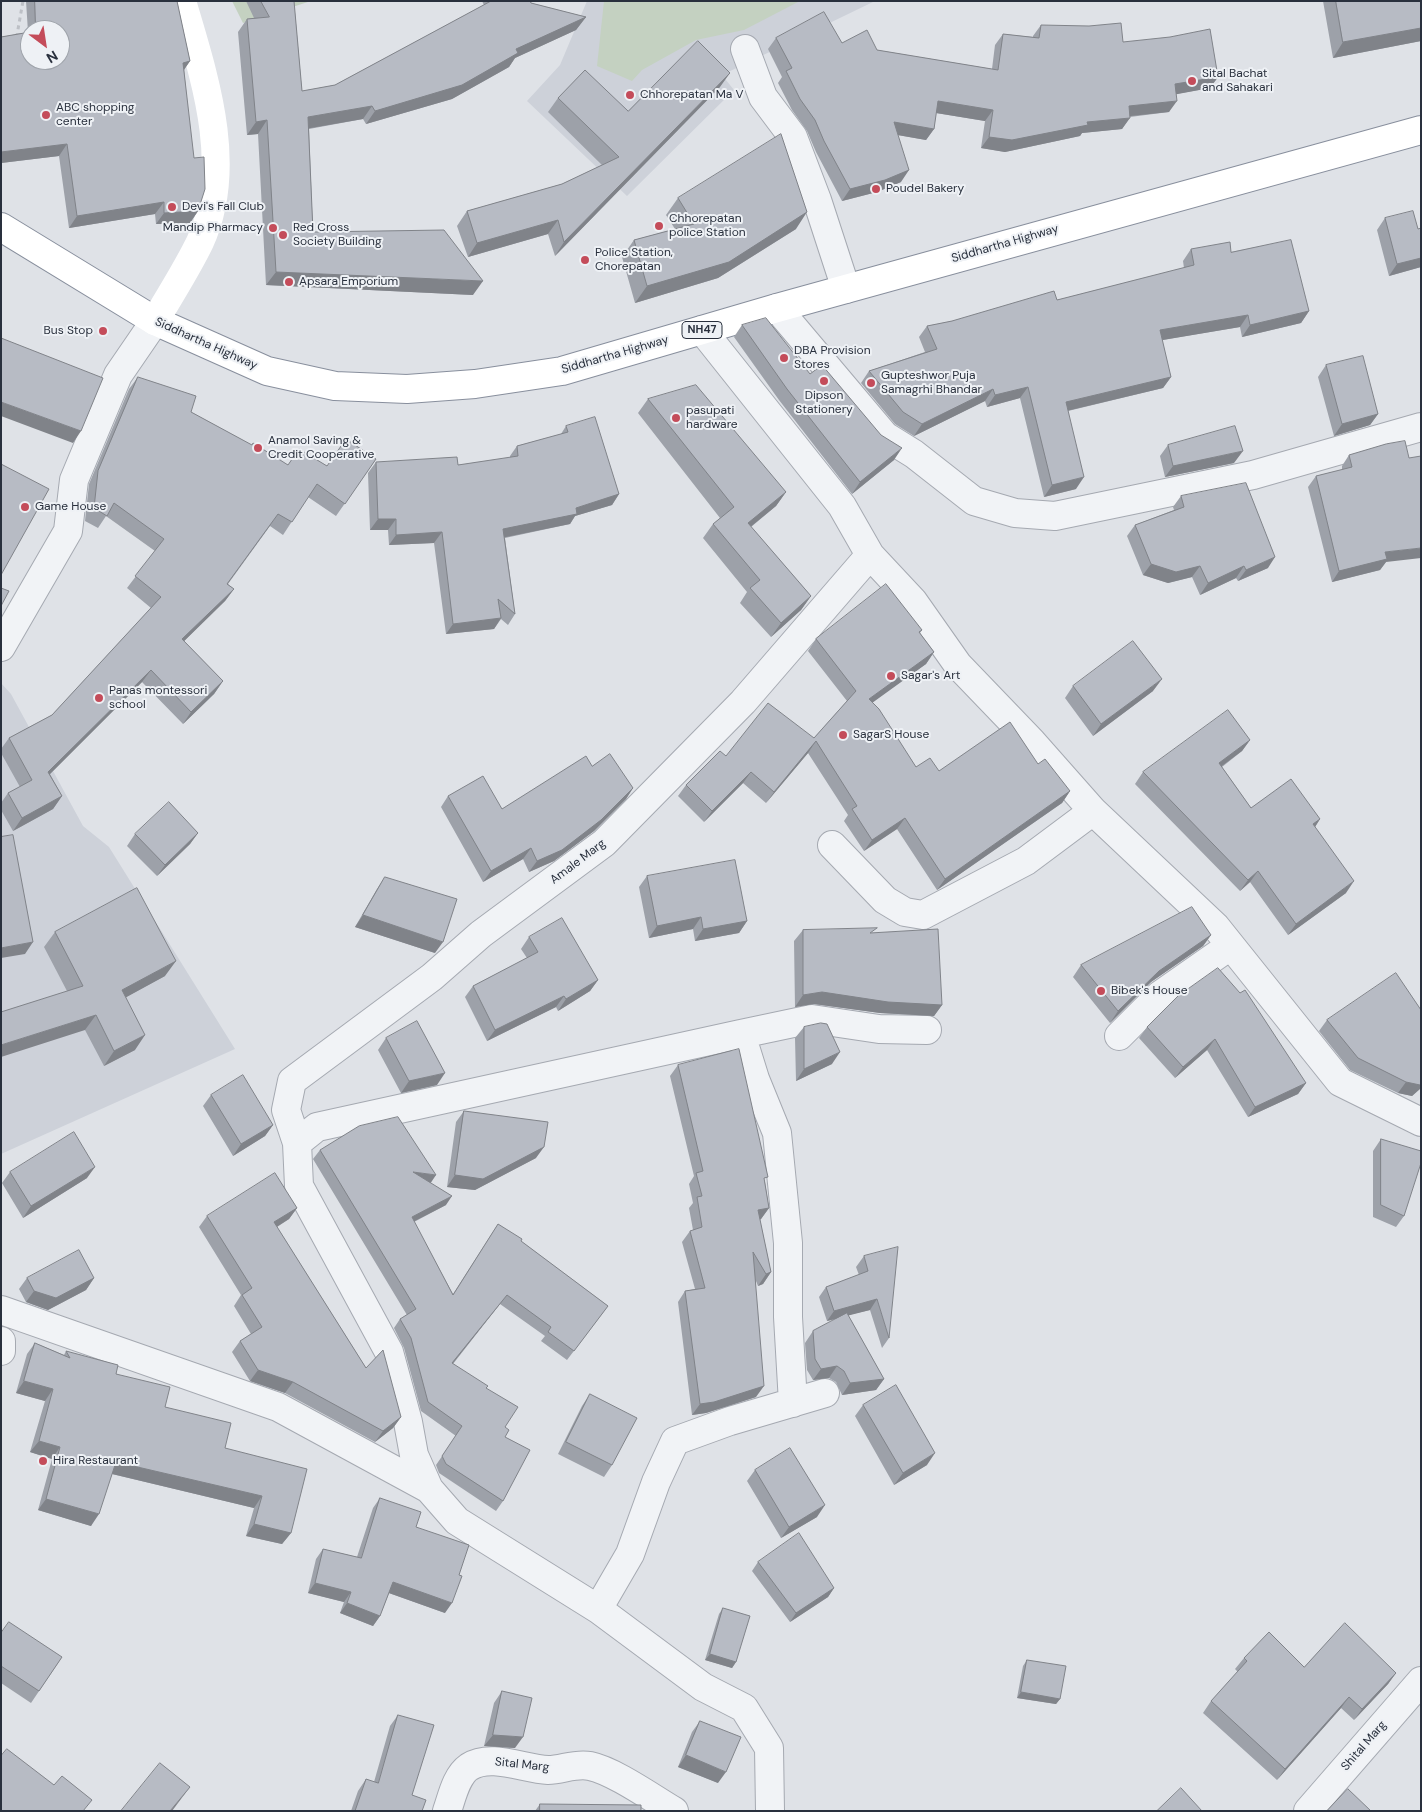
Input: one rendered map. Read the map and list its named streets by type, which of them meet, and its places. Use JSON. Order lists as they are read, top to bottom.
{
  "streets": {
    "main road": ["Siddhartha Highway", "NH47"],
    "street": ["Amale Marg", "Shital Marg", "Sital Marg"]
  },
  "places": [
    "Sital Bachat and Sahakari",
    "Chhorepatan Ma V",
    "ABC shopping center",
    "Poudel Bakery",
    "Devi's Fall Club",
    "Chhorepatan police Station",
    "Mandip Pharmacy",
    "Red Cross Society Building",
    "Police Station, Chorepatan",
    "Apsara Emporium",
    "Bus Stop",
    "DBA Provision Stores",
    "Dipson Stationery",
    "Gupteshwor Puja Samagrhi Bhandar",
    "pasupati hardware",
    "Anamol Saving & Credit Cooperative",
    "Game House",
    "Sagar's Art",
    "Panas montessori school",
    "SagarS House",
    "Bibek's House",
    "Hira Restaurant"
  ],
  "north": "bottom right"
}
